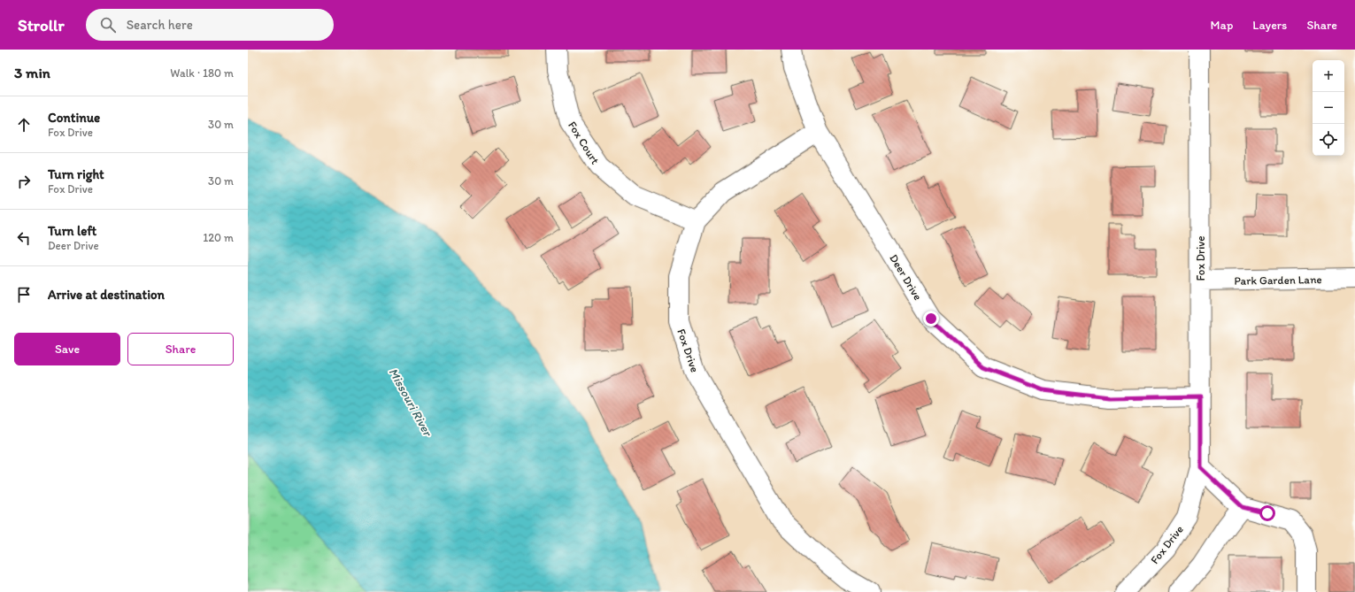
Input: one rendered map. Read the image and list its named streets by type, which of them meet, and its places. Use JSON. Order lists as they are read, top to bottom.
{
  "streets": {
    "street": [
      "Fox Court",
      "Fox Drive",
      "Deer Drive",
      "Park Garden Lane"
    ]
  },
  "crossings": [
    ["Fox Court", "Fox Drive"],
    ["Fox Drive", "Deer Drive"],
    ["Fox Drive", "Park Garden Lane"]
  ],
  "water": ["Missouri River"],
  "page": {
    "header": "Strollr",
    "search": "Search here",
    "nav": ["Map", "Layers", "Share"],
    "heading": ["3 min", "Walk · 180 m"],
    "map_buttons": ["+", "−"],
    "list": [
      ["Continue", "Fox Drive", "30 m"],
      ["Turn right", "Fox Drive", "30 m"],
      ["Turn left", "Deer Drive", "120 m"],
      "Arrive at destination"
    ],
    "buttons": ["Save", "Share"]
  }
}
